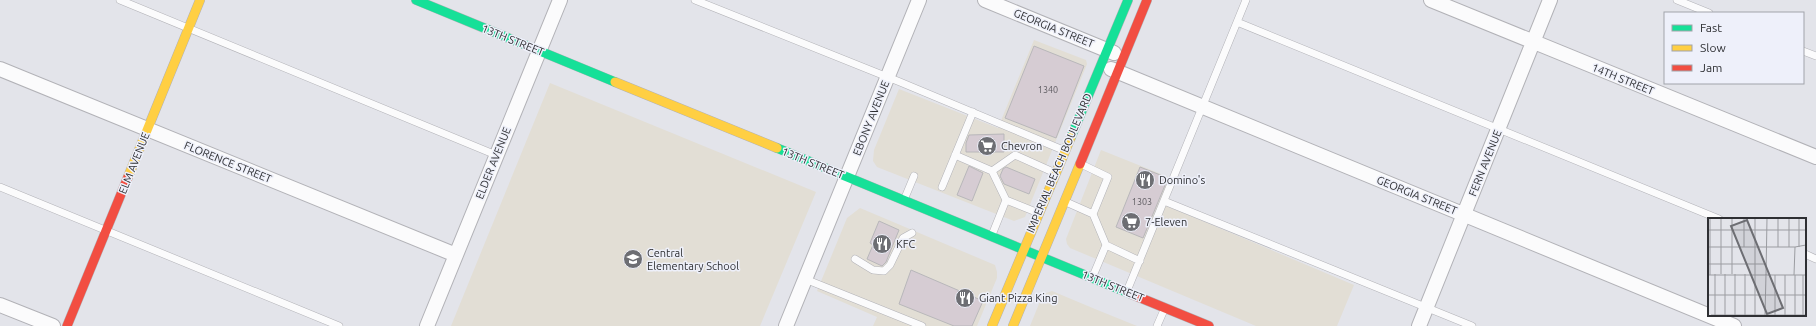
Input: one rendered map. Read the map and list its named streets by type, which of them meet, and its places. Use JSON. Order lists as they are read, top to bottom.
{
  "streets": {
    "main road": ["13TH STREET", "ELM AVENUE", "IMPERIAL BEACH BOULEVARD"],
    "street": [
      "GEORGIA STREET",
      "14TH STREET",
      "EBONY AVENUE",
      "FLORENCE STREET",
      "ELDER AVENUE",
      "FERN AVENUE"
    ]
  },
  "crossings": [
    ["GEORGIA STREET", "IMPERIAL BEACH BOULEVARD"],
    ["GEORGIA STREET", "FERN AVENUE"],
    ["13TH STREET", "EBONY AVENUE"],
    ["13TH STREET", "ELDER AVENUE"],
    ["13TH STREET", "IMPERIAL BEACH BOULEVARD"],
    ["14TH STREET", "FERN AVENUE"],
    ["FLORENCE STREET", "ELM AVENUE"],
    ["FLORENCE STREET", "ELDER AVENUE"]
  ],
  "places": {
    "supermarket": ["Chevron", "7-Eleven"],
    "restaurant": ["Domino's", "KFC", "Giant Pizza King"],
    "school or university": ["Central Elementary School"]
  },
  "house_numbers": ["1340", "1303"],
  "legend": ["Fast", "Slow", "Jam"]
}
